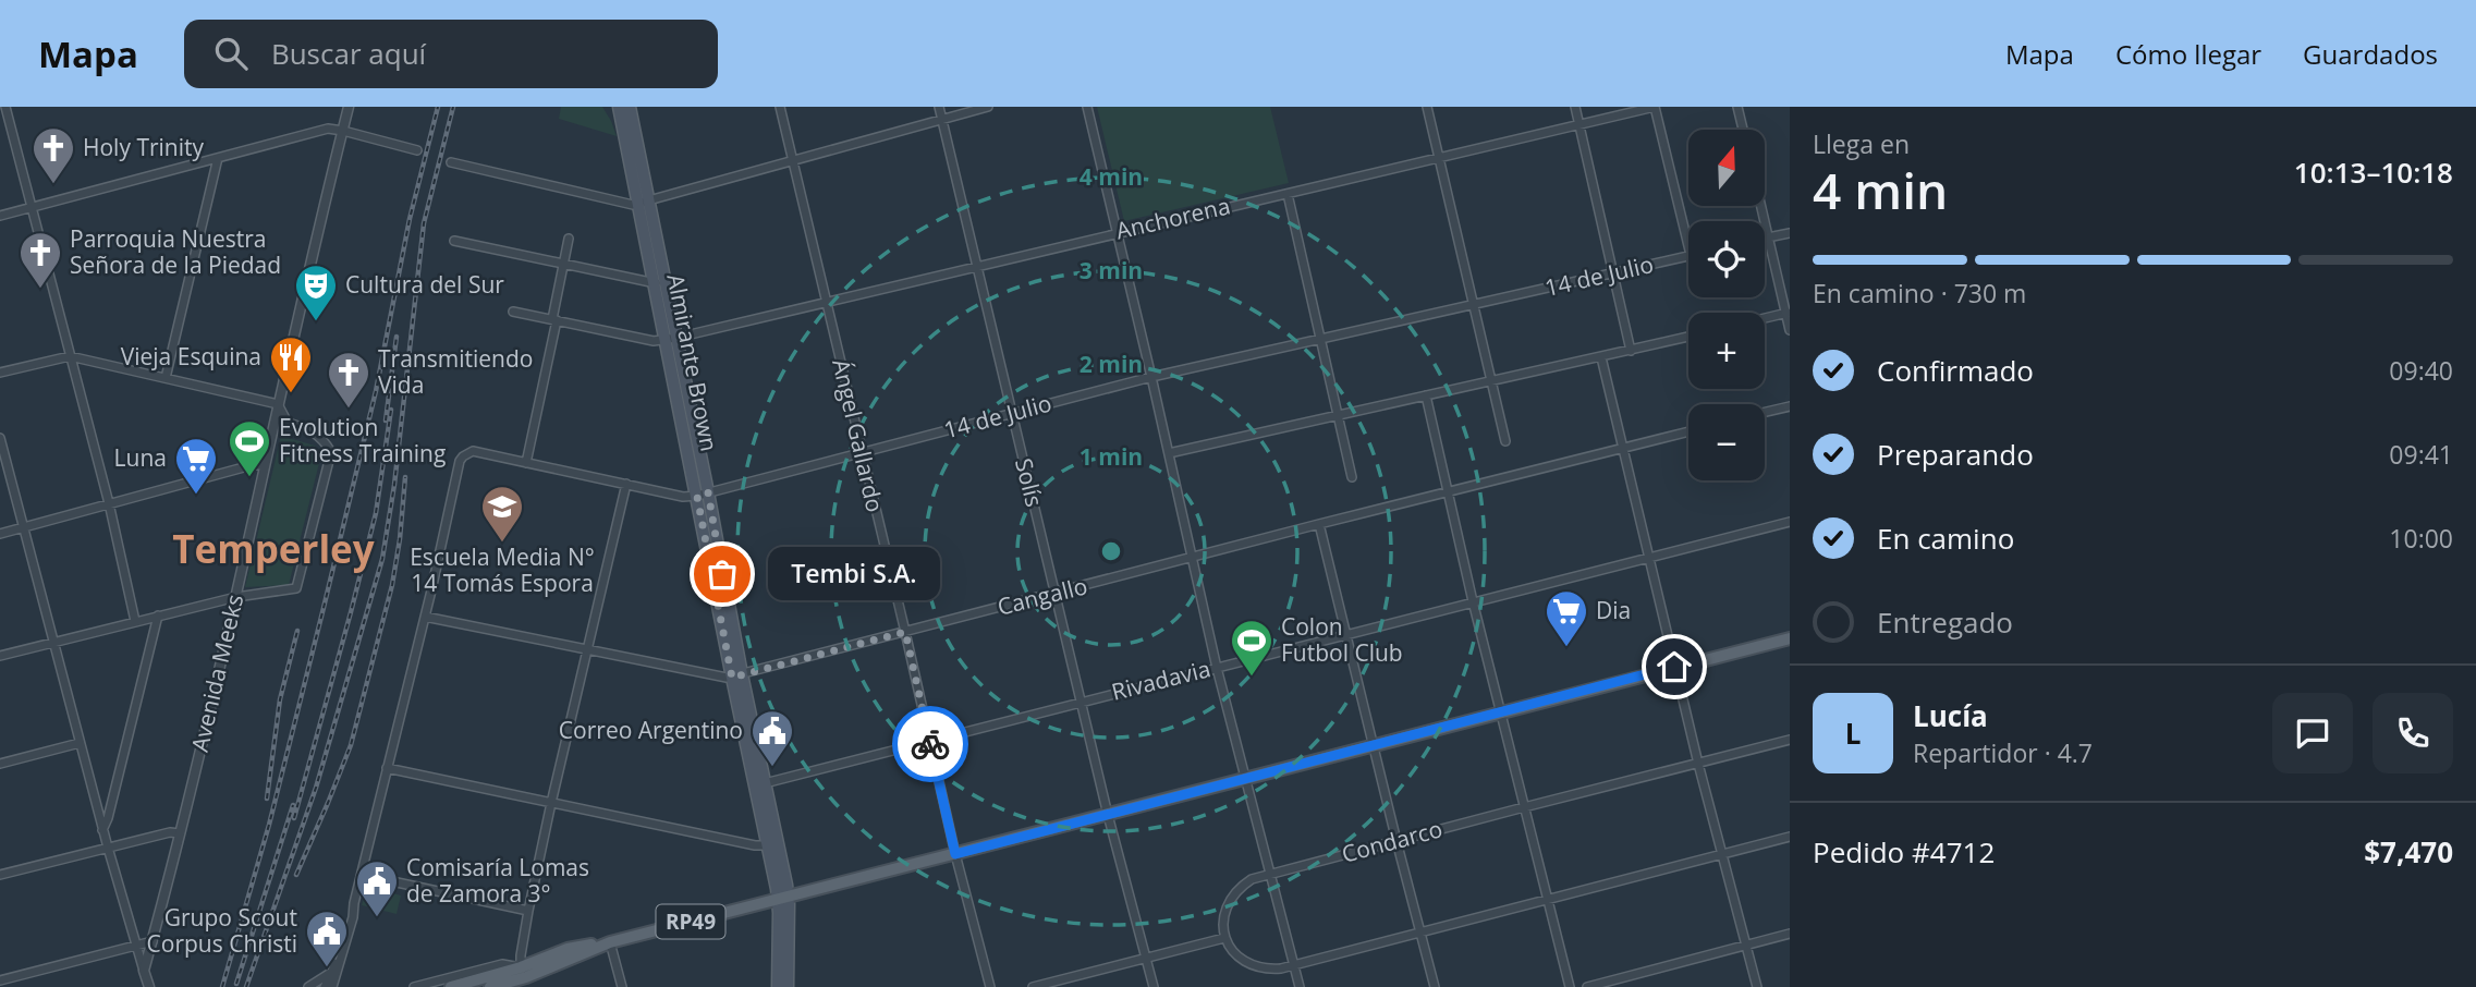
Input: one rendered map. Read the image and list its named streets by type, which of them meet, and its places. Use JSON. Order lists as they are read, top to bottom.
{
  "streets": {
    "main road": ["Almirante Brown", "RP49"],
    "street": [
      "Anchorena",
      "14 de Julio",
      "Ángel Gallardo",
      "Solís",
      "Cangallo",
      "Avenida Meeks",
      "Rivadavia",
      "Condarco"
    ]
  },
  "crossings": [
    ["Anchorena", "Almirante Brown"],
    ["Anchorena", "Ángel Gallardo"],
    ["Anchorena", "Solís"],
    ["14 de Julio", "Almirante Brown"],
    ["14 de Julio", "Ángel Gallardo"],
    ["14 de Julio", "Solís"],
    ["14 de Julio", "Cangallo"],
    ["Almirante Brown", "Cangallo"],
    ["Almirante Brown", "Rivadavia"],
    ["Almirante Brown", "RP49"],
    ["Ángel Gallardo", "Cangallo"],
    ["Ángel Gallardo", "Rivadavia"],
    ["Ángel Gallardo", "RP49"],
    ["Solís", "Cangallo"],
    ["Solís", "Rivadavia"],
    ["Solís", "RP49"]
  ],
  "districts": ["Temperley"],
  "places": {
    "church": ["Holy Trinity", "Parroquia Nuestra Señora de la Piedad", "Transmitiendo Vida"],
    "theatre": ["Cultura del Sur"],
    "restaurant": ["Vieja Esquina"],
    "sports": ["Evolution Fitness Training", "Colon Futbol Club"],
    "supermarket": ["Luna", "Dia"],
    "school or university": ["Escuela Media N° 14 Tomás Espora"],
    "other": ["Tembi S.A."],
    "public building": ["Correo Argentino", "Comisaría Lomas de Zamora 3°", "Grupo Scout Corpus Christi"]
  },
  "north": "top",
  "page": {
    "header": "Mapa",
    "search": "Buscar aquí",
    "nav": ["Mapa", "Cómo llegar", "Guardados"],
    "heading": ["4 min", "Llega en", "10:13–10:18"],
    "panel": [
      "Lucía",
      "Repartidor · 4.7",
      "Pedido #4712",
      "$7,470"
    ],
    "map_buttons": ["+", "−"],
    "bar": "En camino · 730 m",
    "list": [
      ["Confirmado", "09:40"],
      ["Preparando", "09:41"],
      ["En camino", "10:00"],
      "Entregado"
    ],
    "bubble": "Tembi S.A.",
    "round": "L"
  },
  "rings": [
    "4 min",
    "3 min",
    "2 min",
    "1 min"
  ]
}
